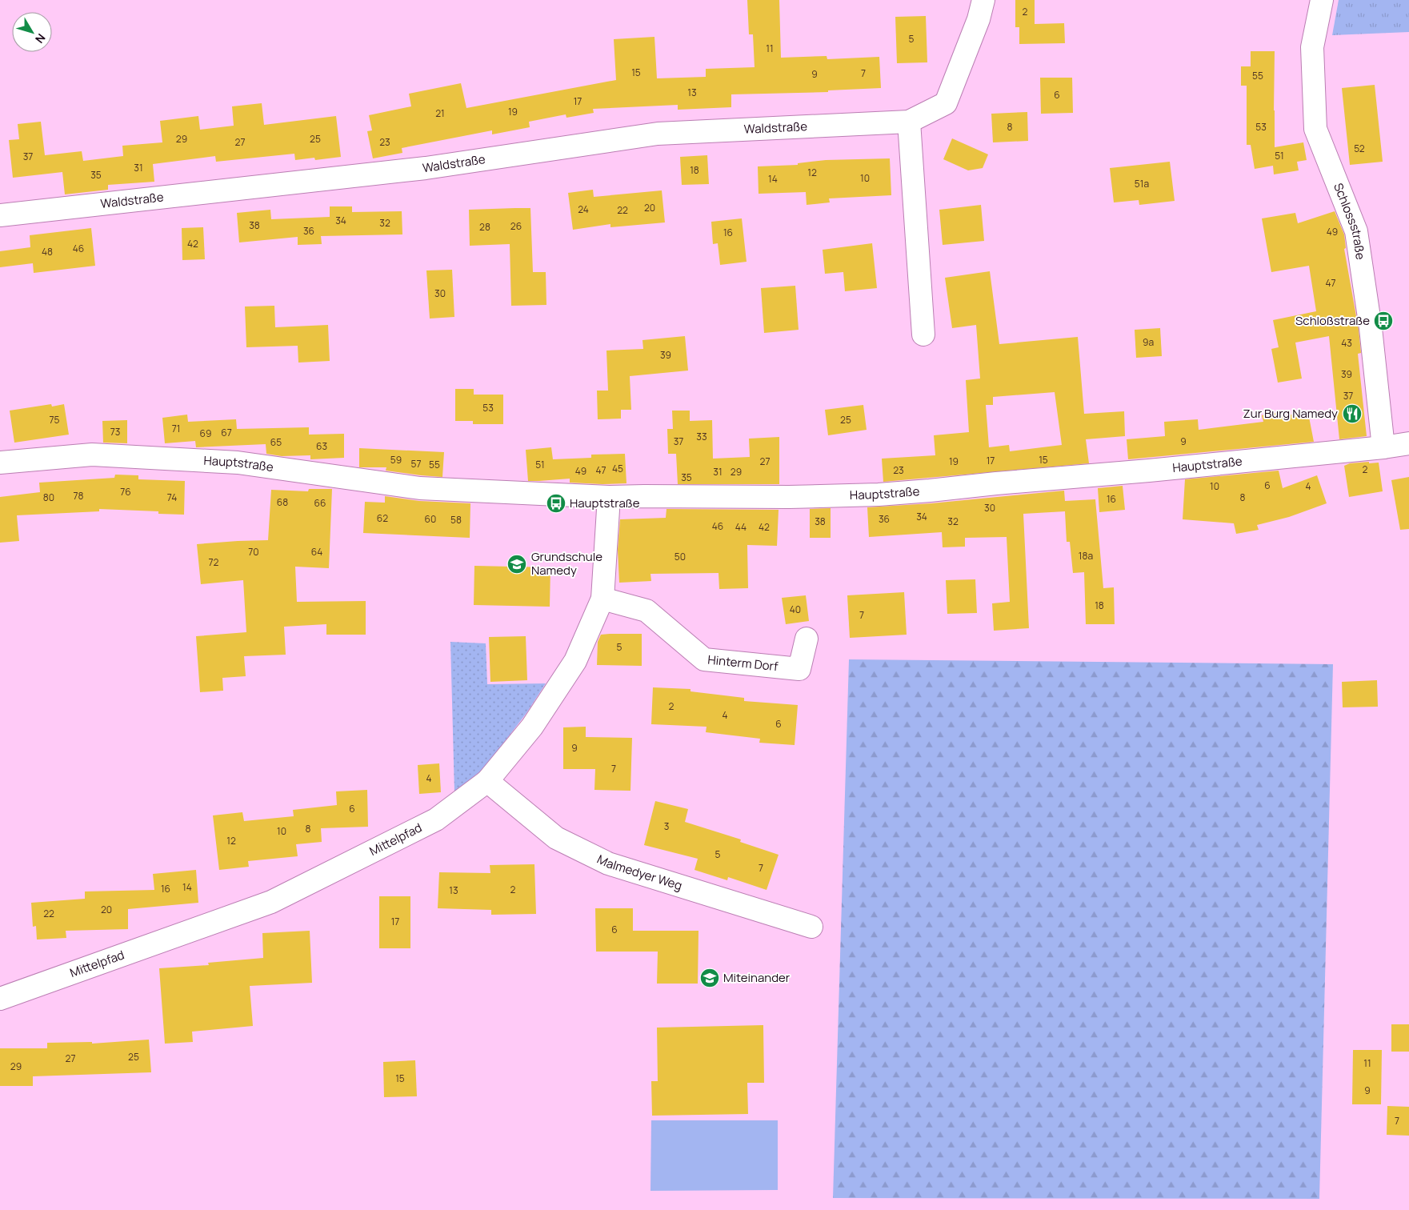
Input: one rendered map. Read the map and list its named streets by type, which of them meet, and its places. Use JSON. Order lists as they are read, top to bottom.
{
  "streets": {
    "street": [
      "Waldstraße",
      "Schlossstraße",
      "Hauptstraße",
      "Hinterm Dorf",
      "Mittelpfad",
      "Malmedyer Weg"
    ]
  },
  "crossings": [
    ["Schlossstraße", "Hauptstraße"],
    ["Hauptstraße", "Mittelpfad"],
    ["Hinterm Dorf", "Mittelpfad"],
    ["Mittelpfad", "Malmedyer Weg"]
  ],
  "places": {
    "bus stop": ["Schloßstraße", "Hauptstraße"],
    "restaurant": ["Zur Burg Namedy"],
    "school or university": ["Grundschule Namedy", "Miteinander"]
  },
  "house_numbers": [
    "2",
    "5",
    "11",
    "15",
    "7",
    "9",
    "55",
    "13",
    "6",
    "17",
    "19",
    "21",
    "8",
    "53",
    "29",
    "25",
    "27",
    "23",
    "52",
    "51",
    "37",
    "31",
    "18",
    "12",
    "35",
    "10",
    "14",
    "51a",
    "20",
    "24",
    "22",
    "34",
    "32",
    "38",
    "26",
    "28",
    "36",
    "49",
    "16",
    "42",
    "46",
    "48",
    "47",
    "30",
    "9a",
    "43",
    "39",
    "39",
    "37",
    "53",
    "75",
    "25",
    "71",
    "73",
    "67",
    "69",
    "33",
    "37",
    "9",
    "65",
    "63",
    "59",
    "15",
    "17",
    "27",
    "19",
    "57",
    "55",
    "51",
    "45",
    "2",
    "47",
    "23",
    "49",
    "31",
    "29",
    "35",
    "6",
    "10",
    "4",
    "76",
    "78",
    "80",
    "74",
    "8",
    "16",
    "68",
    "66",
    "30",
    "34",
    "62",
    "60",
    "36",
    "58",
    "38",
    "32",
    "46",
    "44",
    "42",
    "70",
    "64",
    "18a",
    "50",
    "72",
    "18",
    "40",
    "7",
    "5",
    "2",
    "4",
    "6",
    "9",
    "7",
    "4",
    "6",
    "3",
    "8",
    "10",
    "12",
    "5",
    "7",
    "14",
    "16",
    "2",
    "13",
    "20",
    "22",
    "17",
    "6",
    "25",
    "27",
    "11",
    "29",
    "15",
    "9",
    "7"
  ],
  "north": "bottom right"
}
